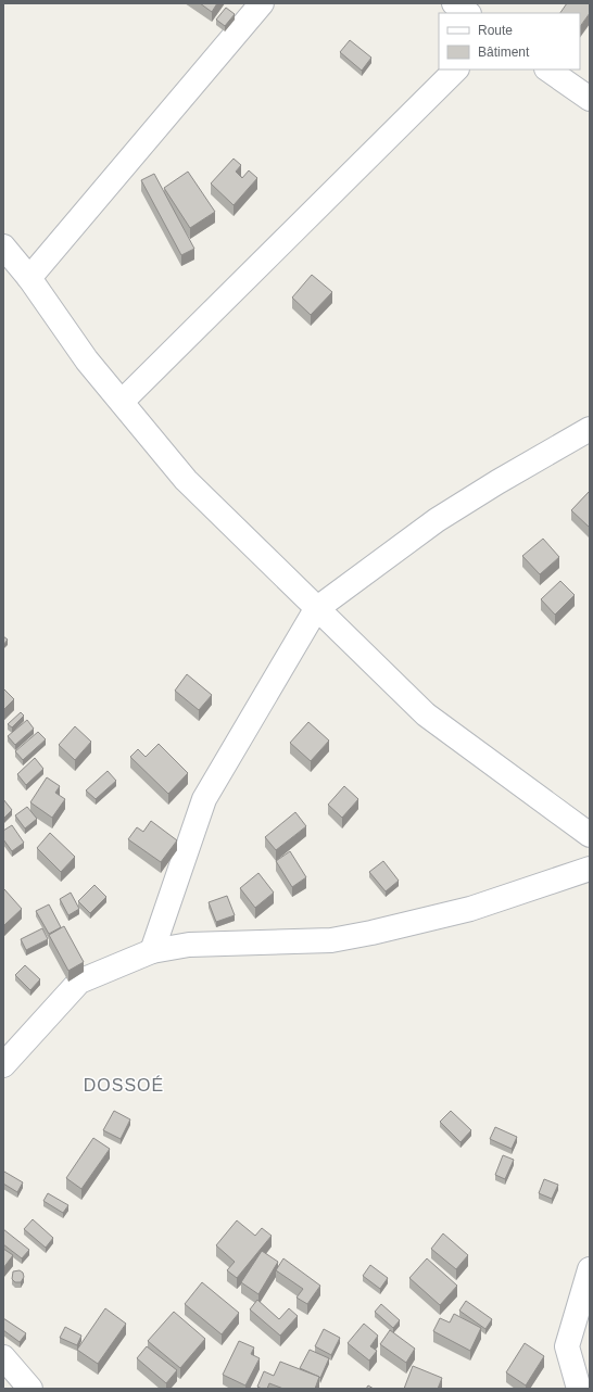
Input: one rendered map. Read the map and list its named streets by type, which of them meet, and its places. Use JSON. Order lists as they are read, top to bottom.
{
  "districts": ["DOSSOÉ"],
  "legend": ["Route", "Bâtiment"]
}
